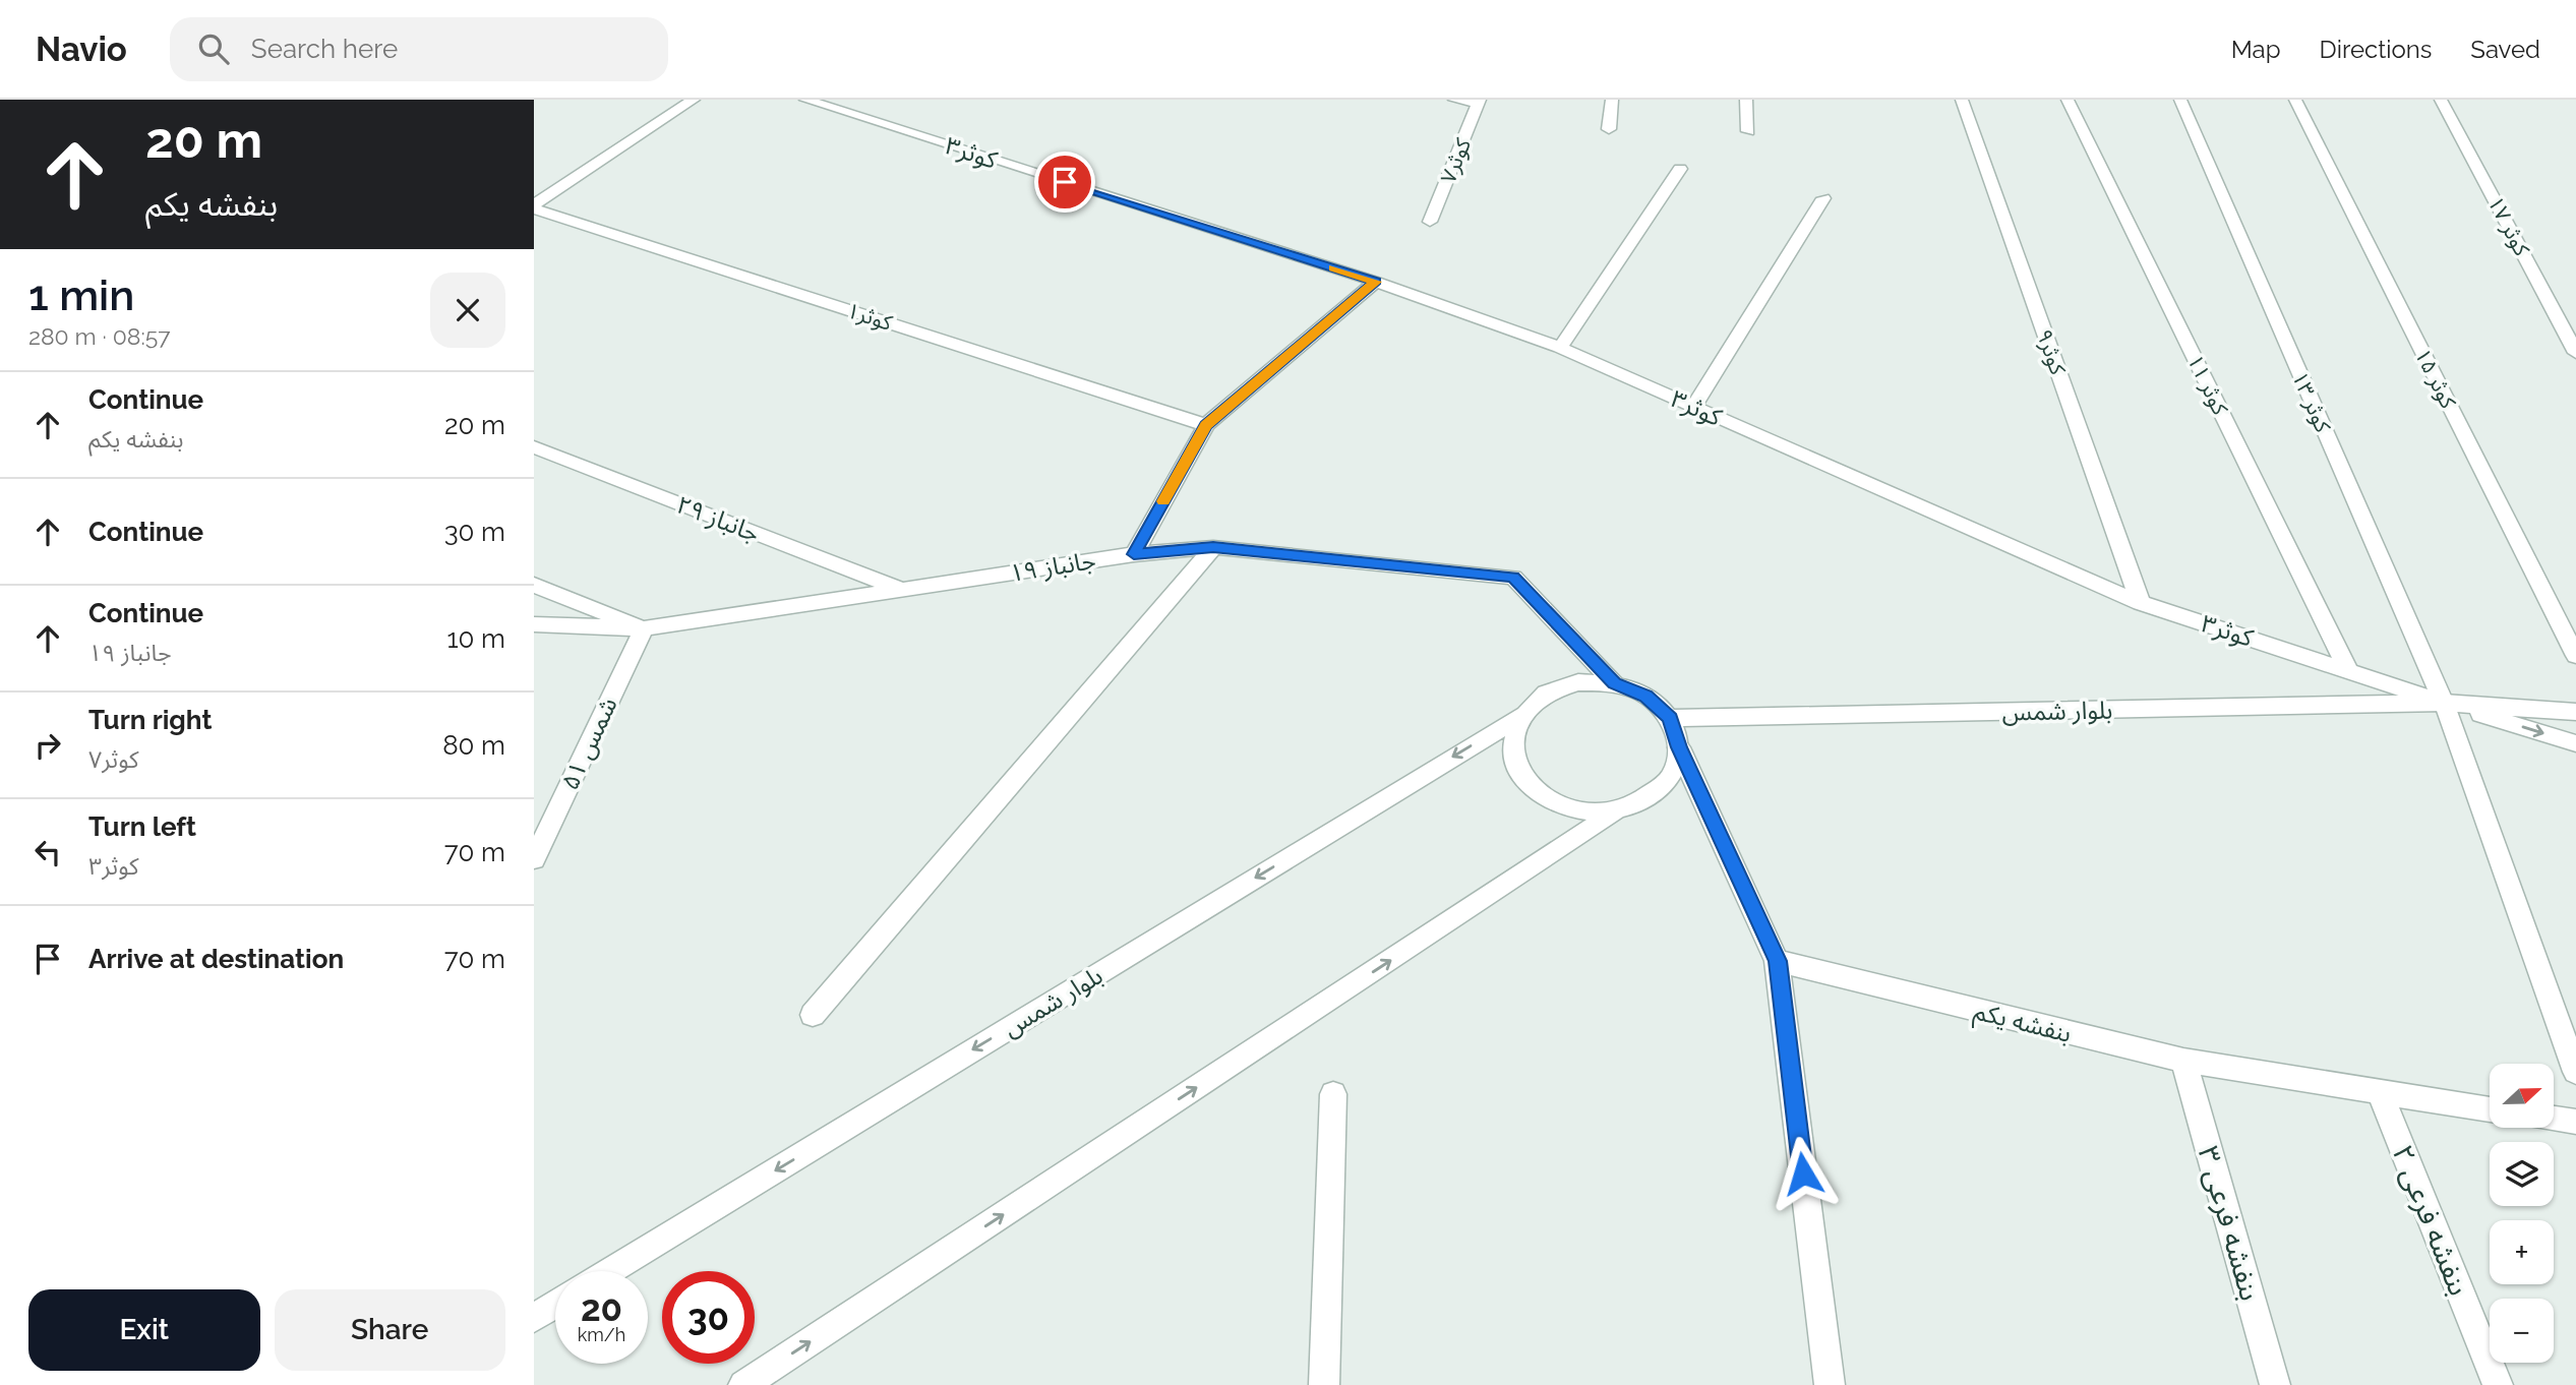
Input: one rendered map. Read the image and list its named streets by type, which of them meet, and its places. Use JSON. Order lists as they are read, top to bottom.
{
  "streets": {
    "street": [
      "کوثر۳",
      "کوثر۷",
      "کوثر ۱۷",
      "کوثر۱",
      "کوثر۹",
      "کوثر ۱۵",
      "کوثر ۱۱",
      "کوثر ۱۳",
      "جانباز ۲۹",
      "جانباز ۱۹",
      "بلوار شمس",
      "شمس ۵۱",
      "بنفشه یکم",
      "بنفشه فرعی ۲",
      "بنفشه فرعی ۳"
    ]
  },
  "crossings": [
    ["کوثر۳", "کوثر۹"],
    ["کوثر۳", "کوثر ۱۱"],
    ["کوثر۳", "کوثر ۱۳"],
    ["کوثر۳", "بلوار شمس"],
    ["کوثر ۱۳", "بلوار شمس"],
    ["جانباز ۲۹", "جانباز ۱۹"],
    ["جانباز ۱۹", "بلوار شمس"],
    ["جانباز ۱۹", "شمس ۵۱"],
    ["بنفشه یکم", "بنفشه فرعی ۲"],
    ["بنفشه یکم", "بنفشه فرعی ۳"]
  ],
  "north": "right",
  "page": {
    "header": "Navio",
    "search": "Search here",
    "nav": ["Map", "Directions", "Saved"],
    "turn": ["20 m", "بنفشه یکم"],
    "heading": ["1 min", "280 m · 08:57"],
    "list": [
      {
        "name": "Continue",
        "note": "بنفشه یکم",
        "value": "20 m"
      },
      {
        "name": "Continue",
        "value": "30 m"
      },
      {
        "name": "Continue",
        "note": "جانباز ۱۹",
        "value": "10 m"
      },
      {
        "name": "Turn right",
        "note": "کوثر۷",
        "value": "80 m"
      },
      {
        "name": "Turn left",
        "note": "کوثر۳",
        "value": "70 m"
      },
      {
        "name": "Arrive at destination",
        "value": "70 m"
      }
    ],
    "map_buttons": ["+", "−"],
    "speed": "20 km/h",
    "limit": "30",
    "buttons": ["Exit", "Share"]
  }
}
